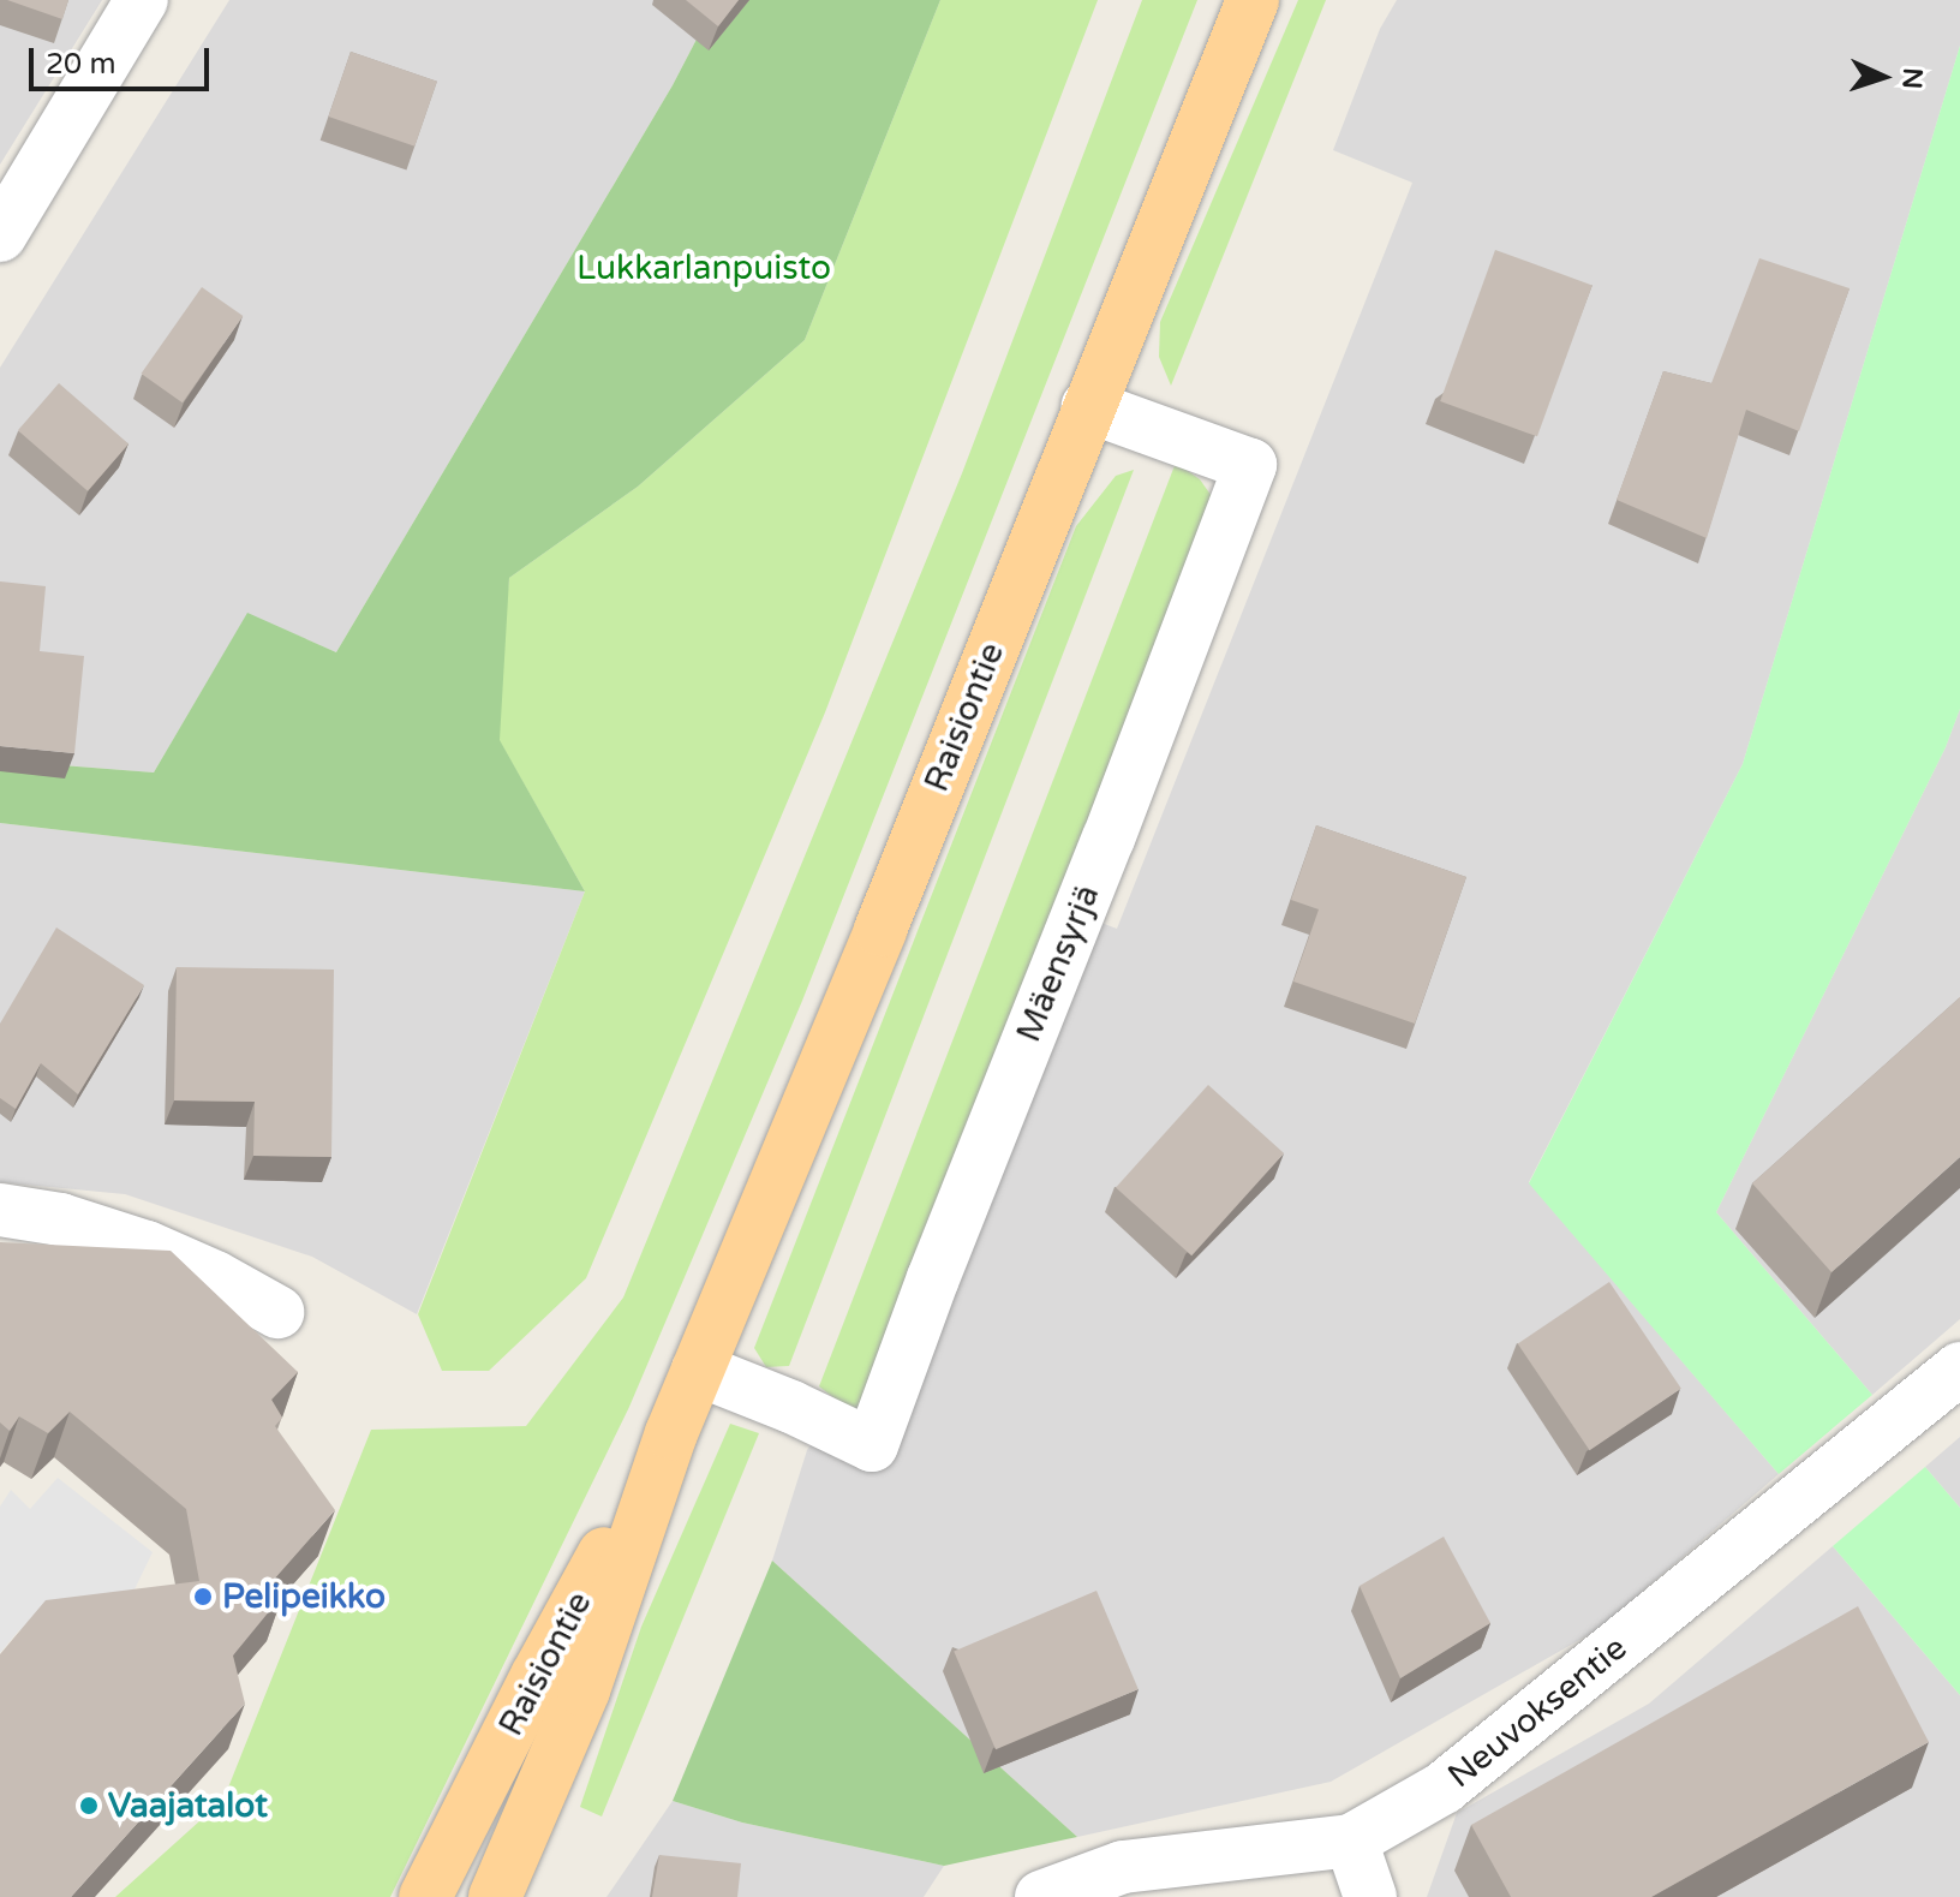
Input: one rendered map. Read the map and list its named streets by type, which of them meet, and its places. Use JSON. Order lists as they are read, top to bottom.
{
  "streets": {
    "main road": ["Raisiontie"],
    "street": ["Mäensyrjä", "Neuvoksentie"]
  },
  "crossings": [
    ["Raisiontie", "Mäensyrjä"]
  ],
  "parks": ["Lukkarlanpuisto"],
  "places": ["Pelipeikko", "Vaajatalot"],
  "scale_bar": "20 m",
  "north": "right"
}
